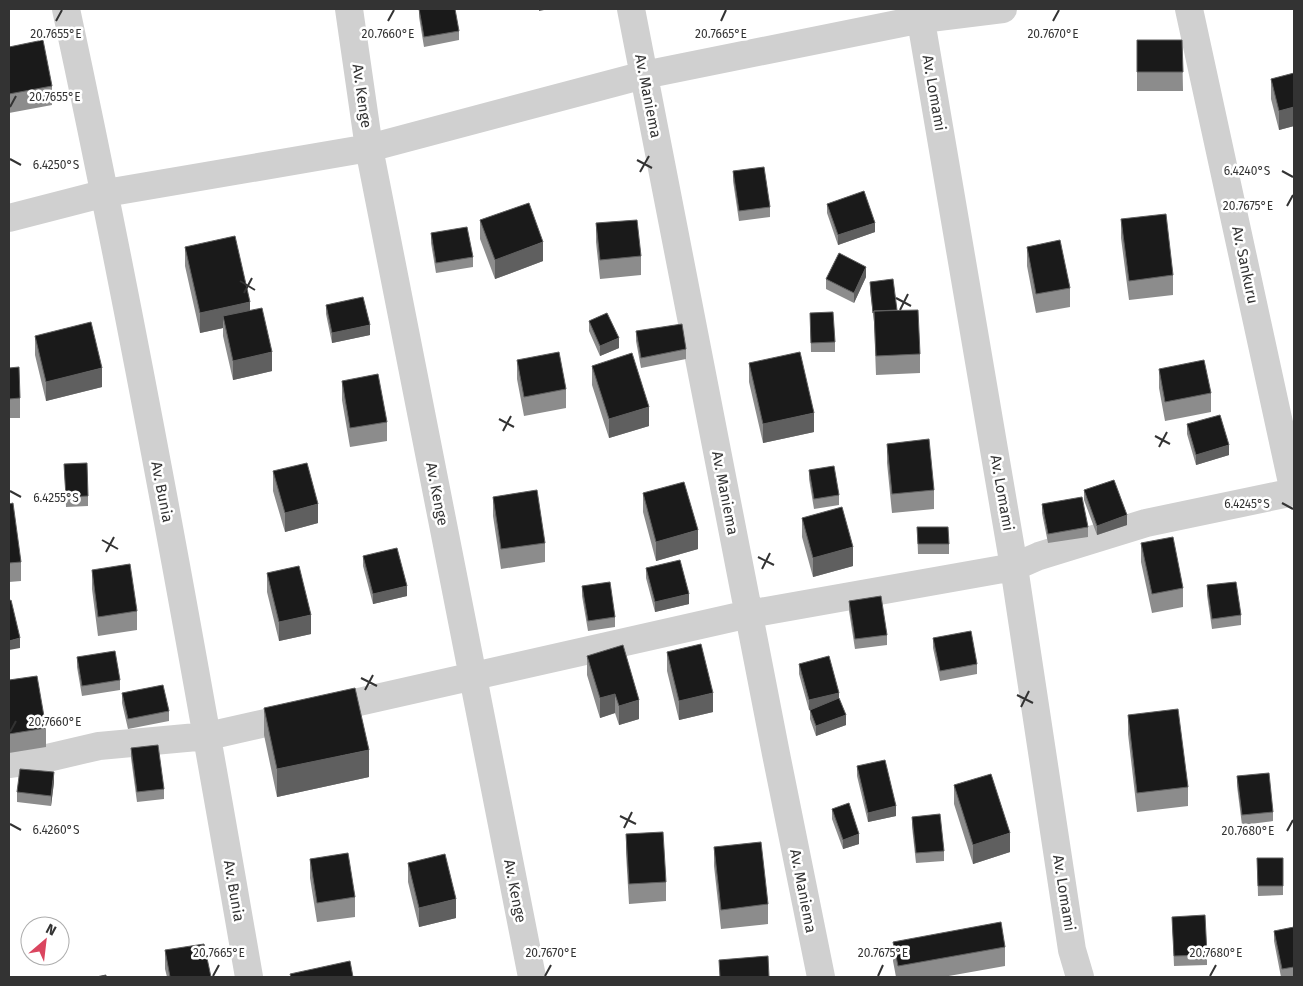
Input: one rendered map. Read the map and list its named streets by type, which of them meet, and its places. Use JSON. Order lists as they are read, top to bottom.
{
  "streets": {
    "street": [
      "Av. Lomami",
      "Av. Kenge",
      "Av. Maniema",
      "Av. Sankuru",
      "Av. Bunia"
    ]
  },
  "north": "top right",
  "coordinates": [
    "20.7655°E",
    "20.7660°E",
    "20.7665°E",
    "20.7670°E",
    "6.4250°S",
    "6.4240°S",
    "20.7675°E",
    "6.4255°S",
    "6.4245°S",
    "6.4260°S",
    "20.7680°E"
  ]
}
